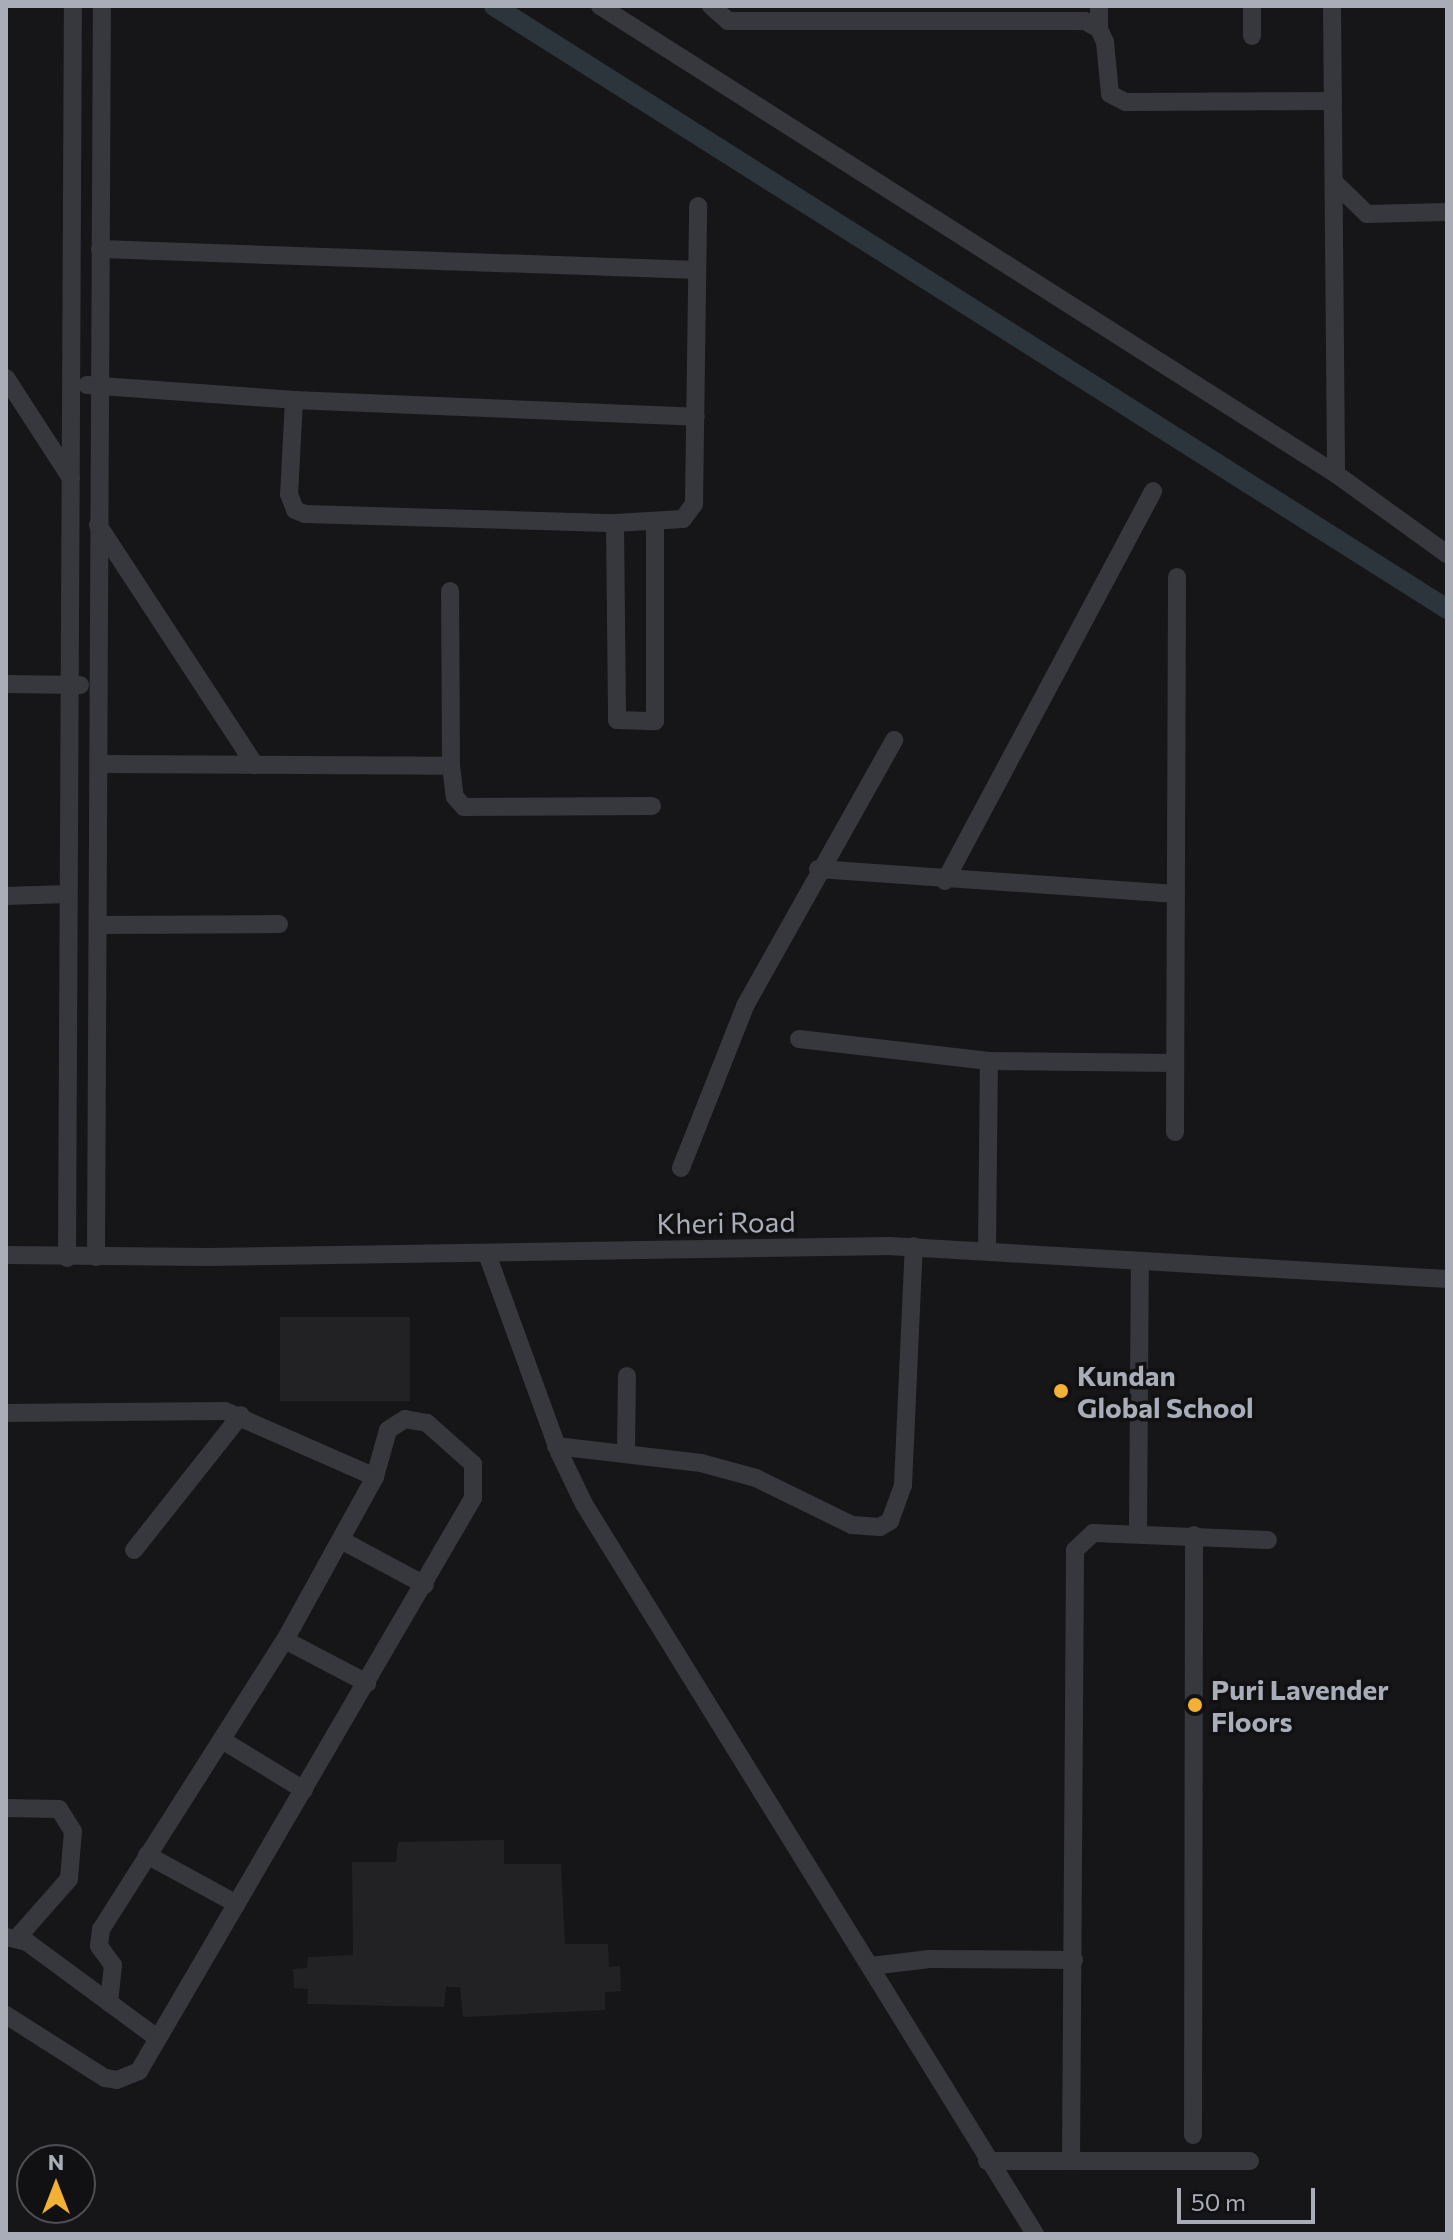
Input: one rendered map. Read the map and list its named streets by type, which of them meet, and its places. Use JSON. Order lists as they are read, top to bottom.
{
  "streets": {
    "street": ["Kheri Road"]
  },
  "places": ["Kundan Global School", "Puri Lavender Floors"],
  "scale_bar": "50 m",
  "north": "top"
}
